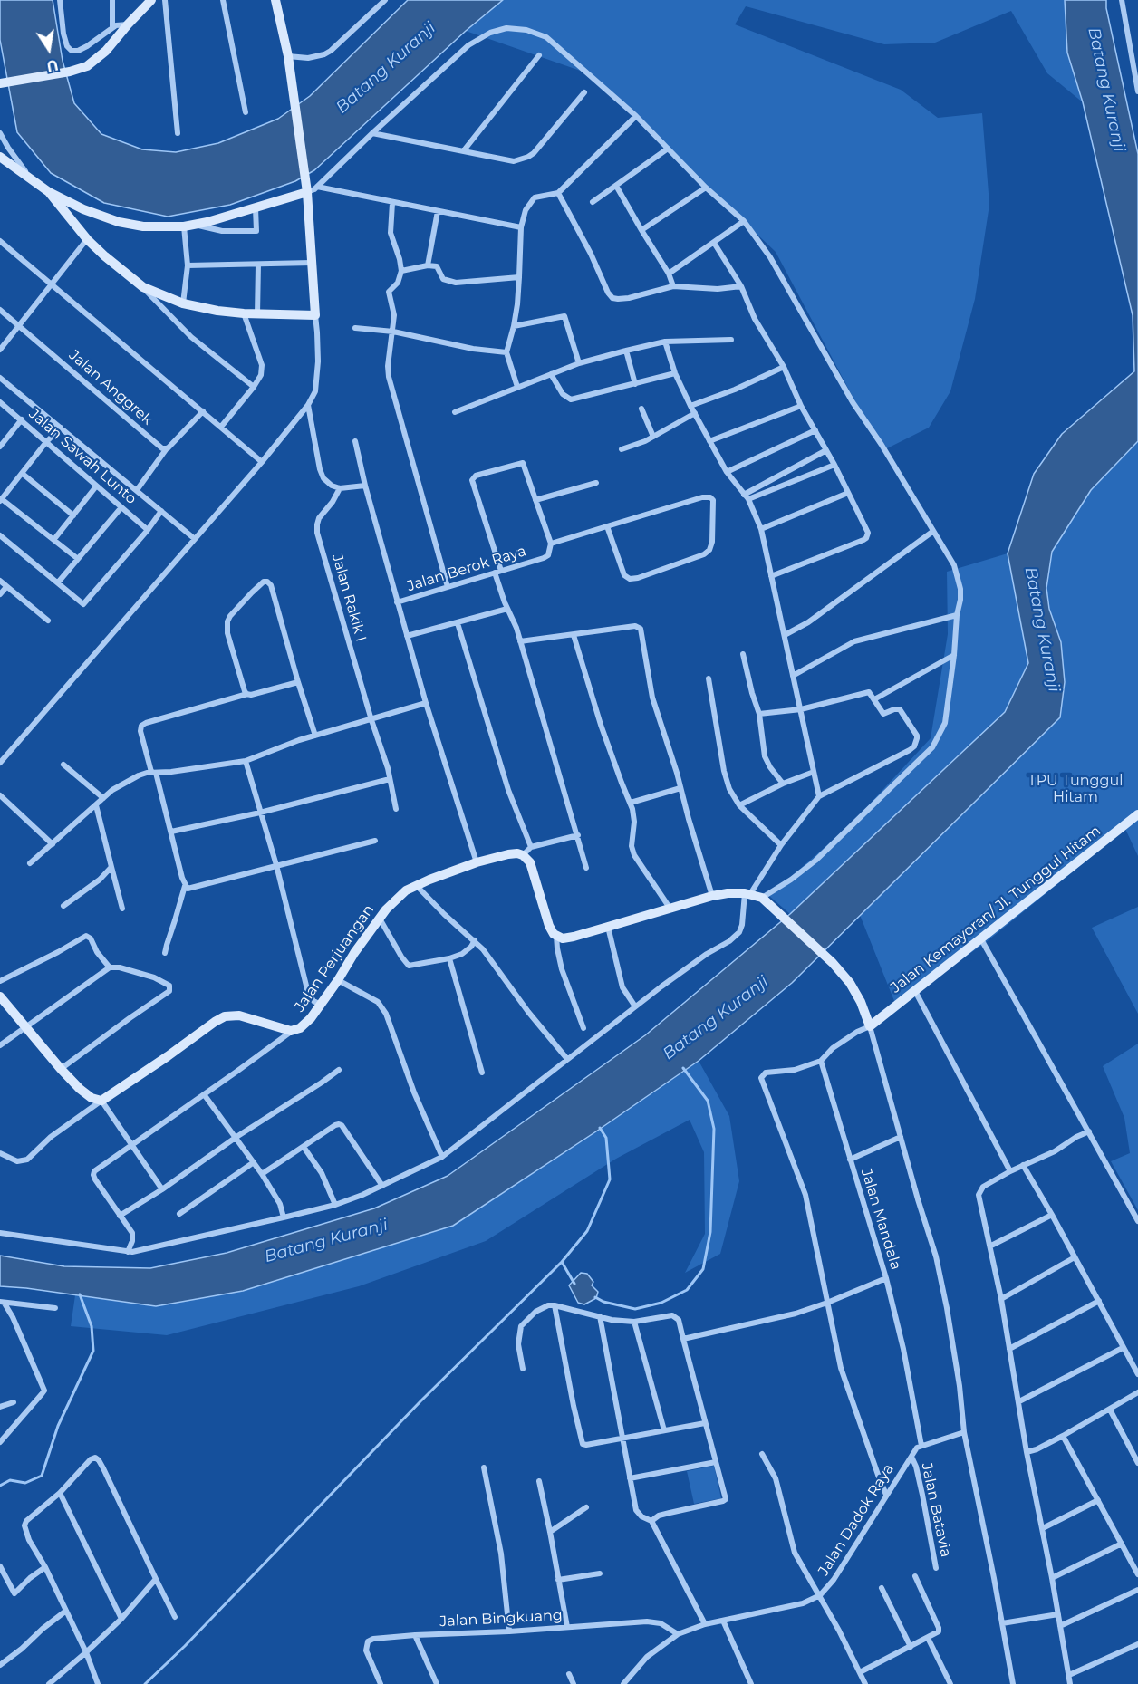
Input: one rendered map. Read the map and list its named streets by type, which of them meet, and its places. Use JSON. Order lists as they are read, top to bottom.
{
  "streets": {
    "street": [
      "Jalan Anggrek",
      "Jalan Sawah Lunto",
      "Jalan Berok Raya",
      "Jalan Rakik I",
      "Jalan Kemayoran/ Jl. Tunggul Hitam",
      "Jalan Perjuangan",
      "Jalan Mandala",
      "Jalan Batavia",
      "Jalan Dadok Raya",
      "Jalan Bingkuang"
    ]
  },
  "crossings": [
    ["Jalan Mandala", "Jalan Dadok Raya"],
    ["Jalan Batavia", "Jalan Dadok Raya"],
    ["Jalan Dadok Raya", "Jalan Bingkuang"]
  ],
  "water": ["Batang Kuranji"],
  "parks": ["TPU Tunggul Hitam"],
  "north": "bottom"
}
